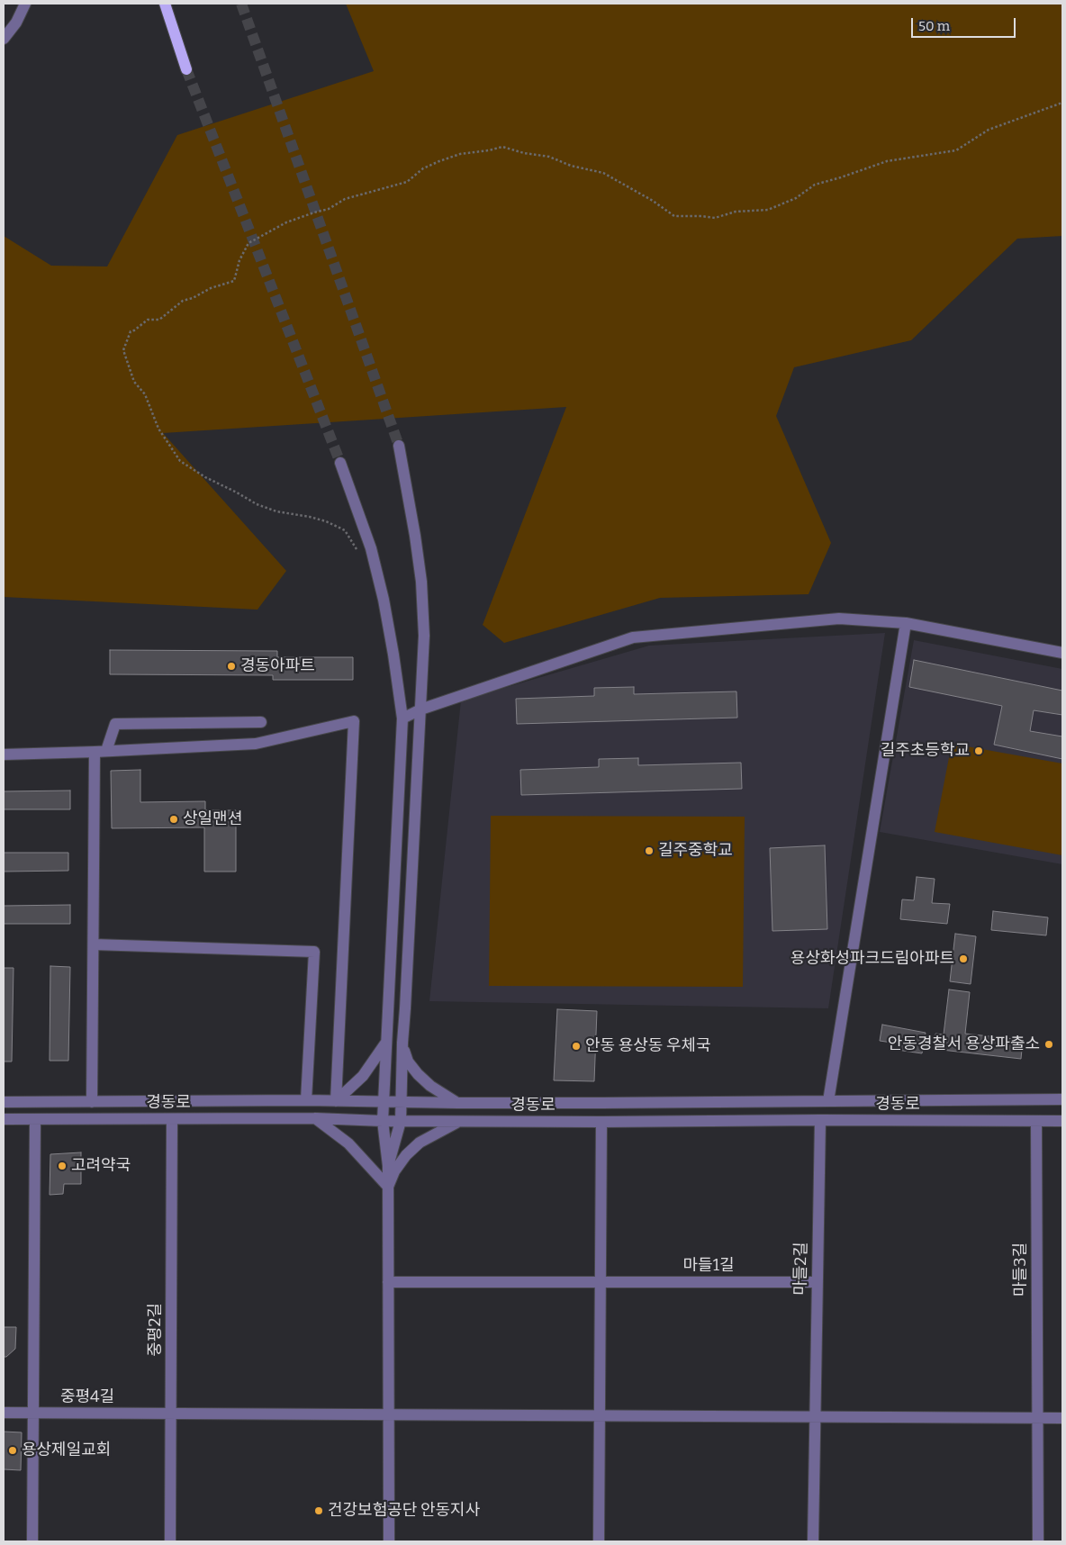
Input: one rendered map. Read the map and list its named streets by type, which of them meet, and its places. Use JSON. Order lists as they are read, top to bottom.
{
  "streets": {
    "street": [
      "경동로",
      "마들1길",
      "마들2길",
      "마들3길",
      "중평2길",
      "중평4길"
    ]
  },
  "crossings": [
    ["경동로", "마들2길"],
    ["경동로", "마들3길"],
    ["경동로", "중평2길"],
    ["마들1길", "마들2길"],
    ["중평2길", "중평4길"]
  ],
  "places": [
    "경동아파트",
    "길주초등학교",
    "상일맨션",
    "길주중학교",
    "용상화성파크드림아파트",
    "안동경찰서 용상파출소",
    "안동 용상동 우체국",
    "고려약국",
    "용상제일교회",
    "건강보험공단 안동지사"
  ],
  "scale_bar": "50 m"
}
